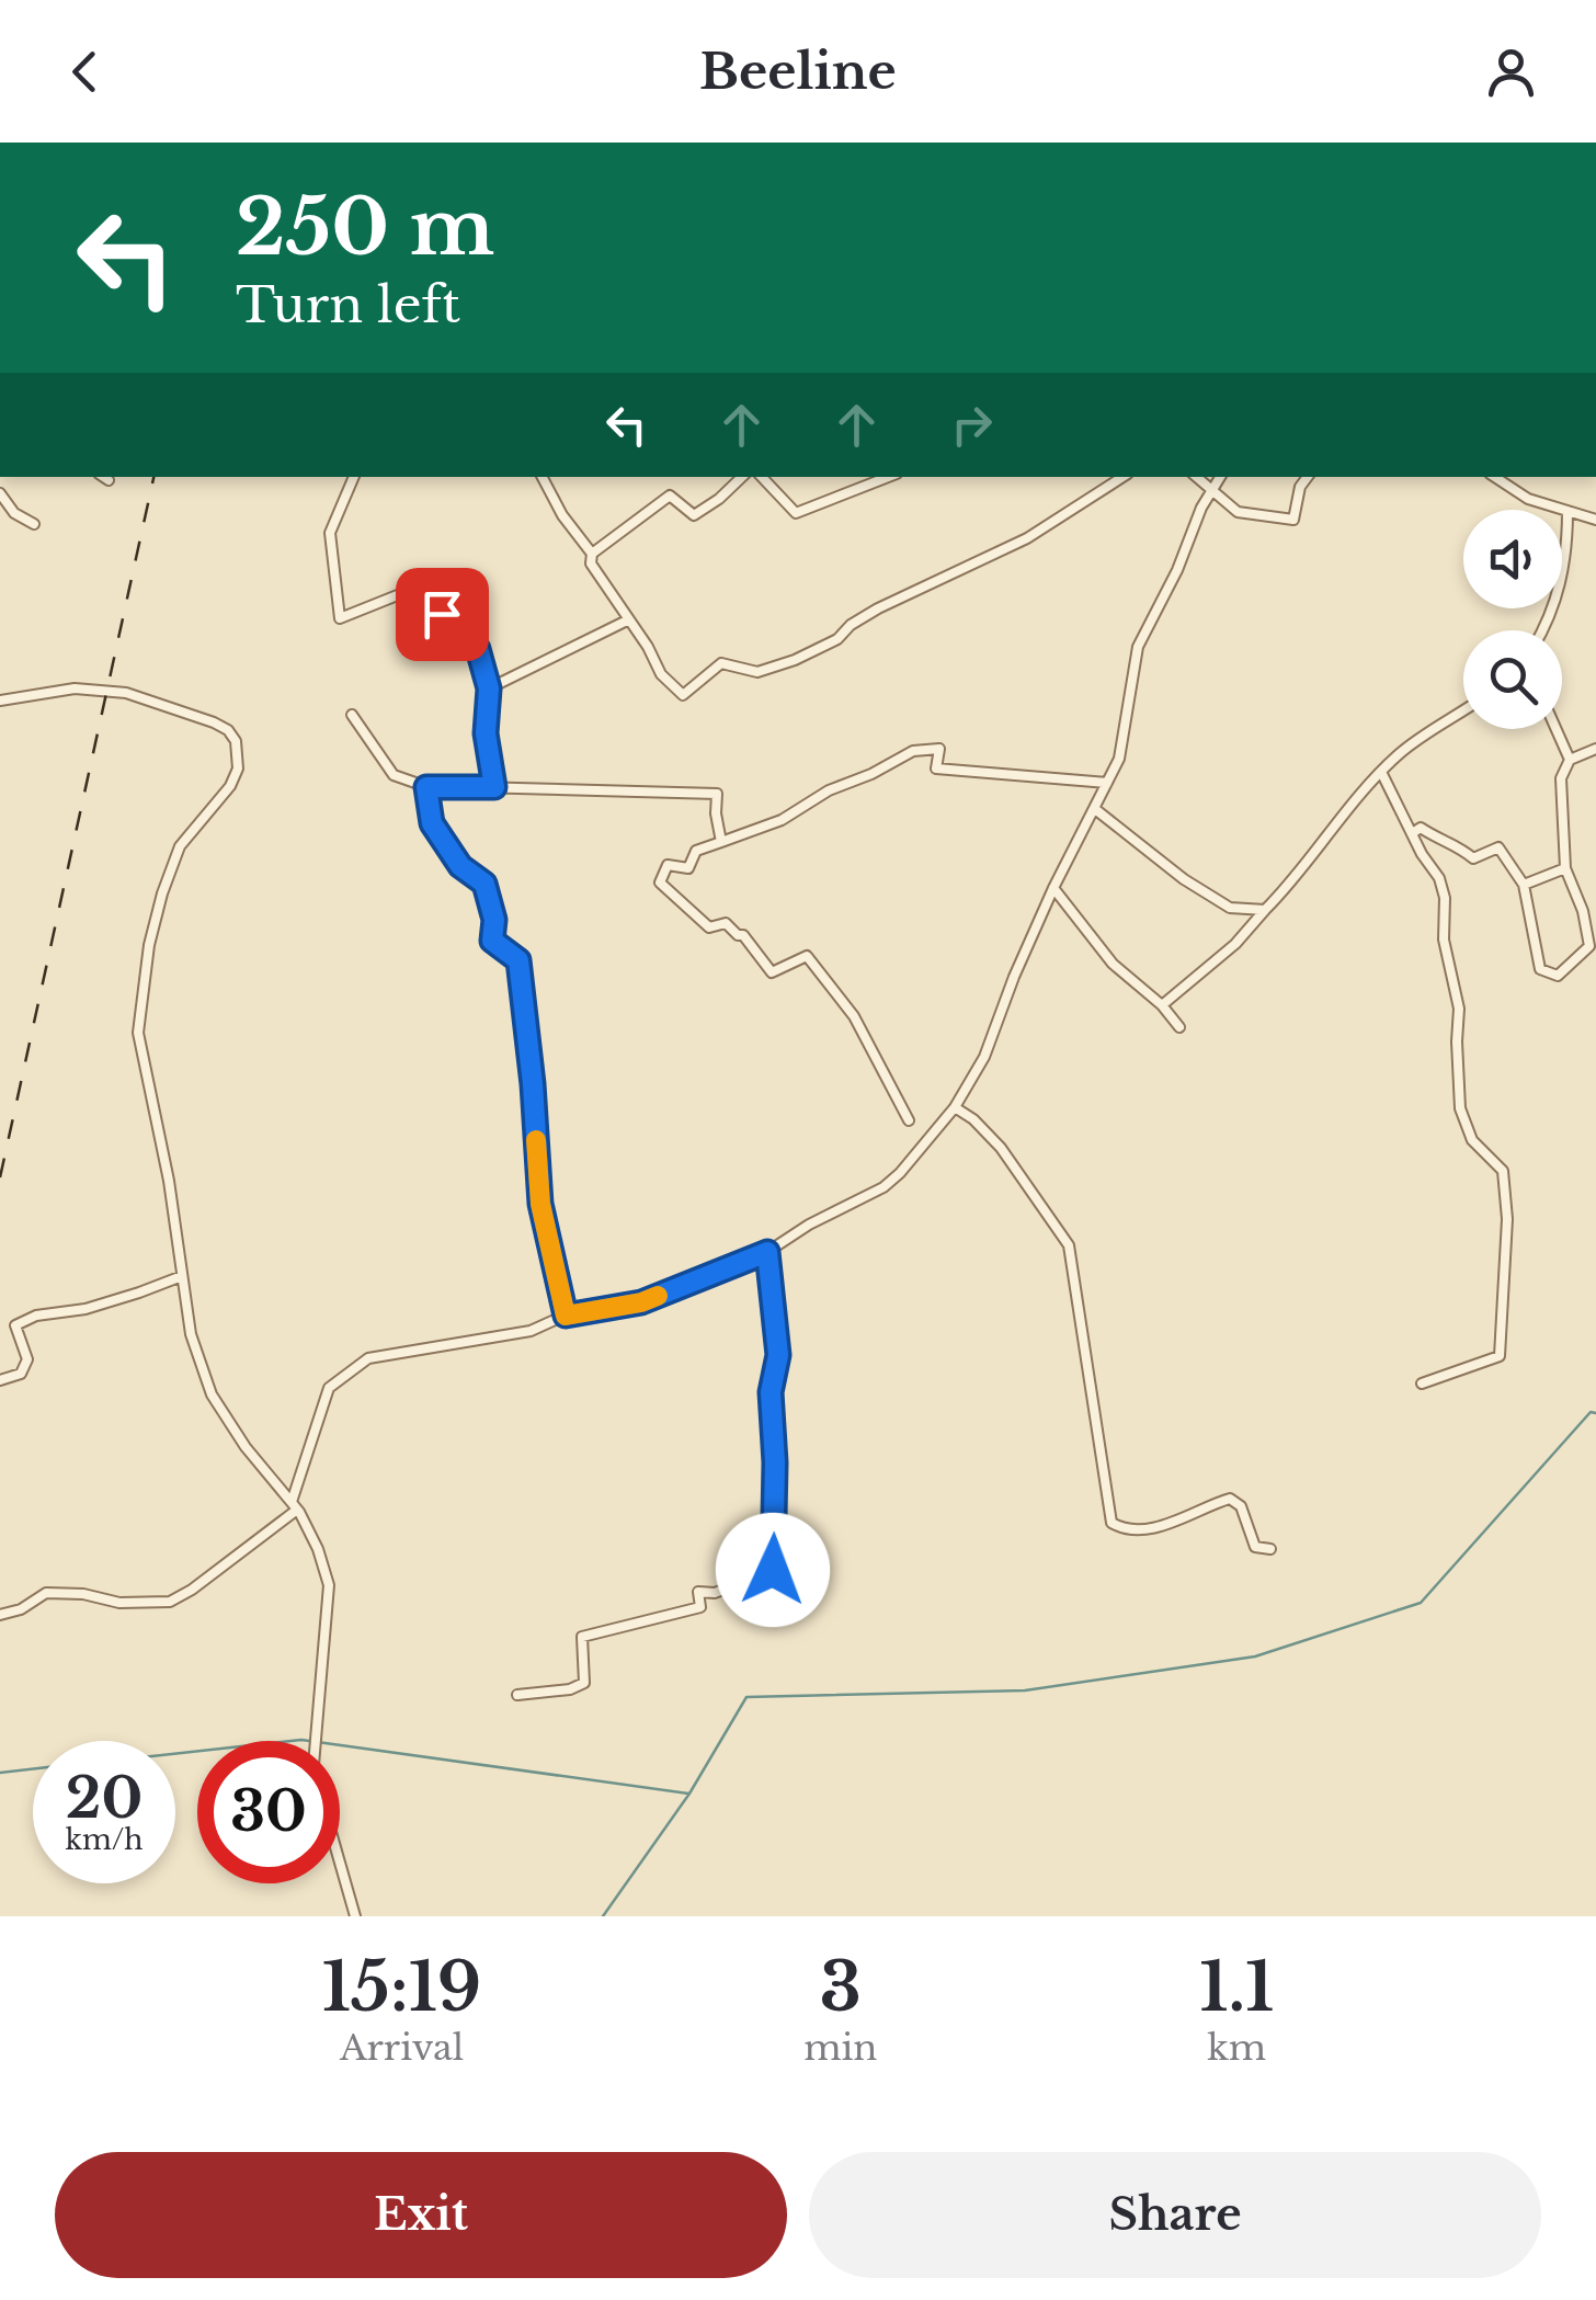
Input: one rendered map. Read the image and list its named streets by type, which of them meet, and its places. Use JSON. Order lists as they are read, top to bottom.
{
  "page": {
    "header": "Beeline",
    "turn": ["250 m", "Turn left"],
    "speed": "20 km/h",
    "limit": "30",
    "eta": [
      "15:19",
      "Arrival",
      "3",
      "min",
      "1.1",
      "km"
    ],
    "buttons": ["Exit", "Share"]
  }
}
